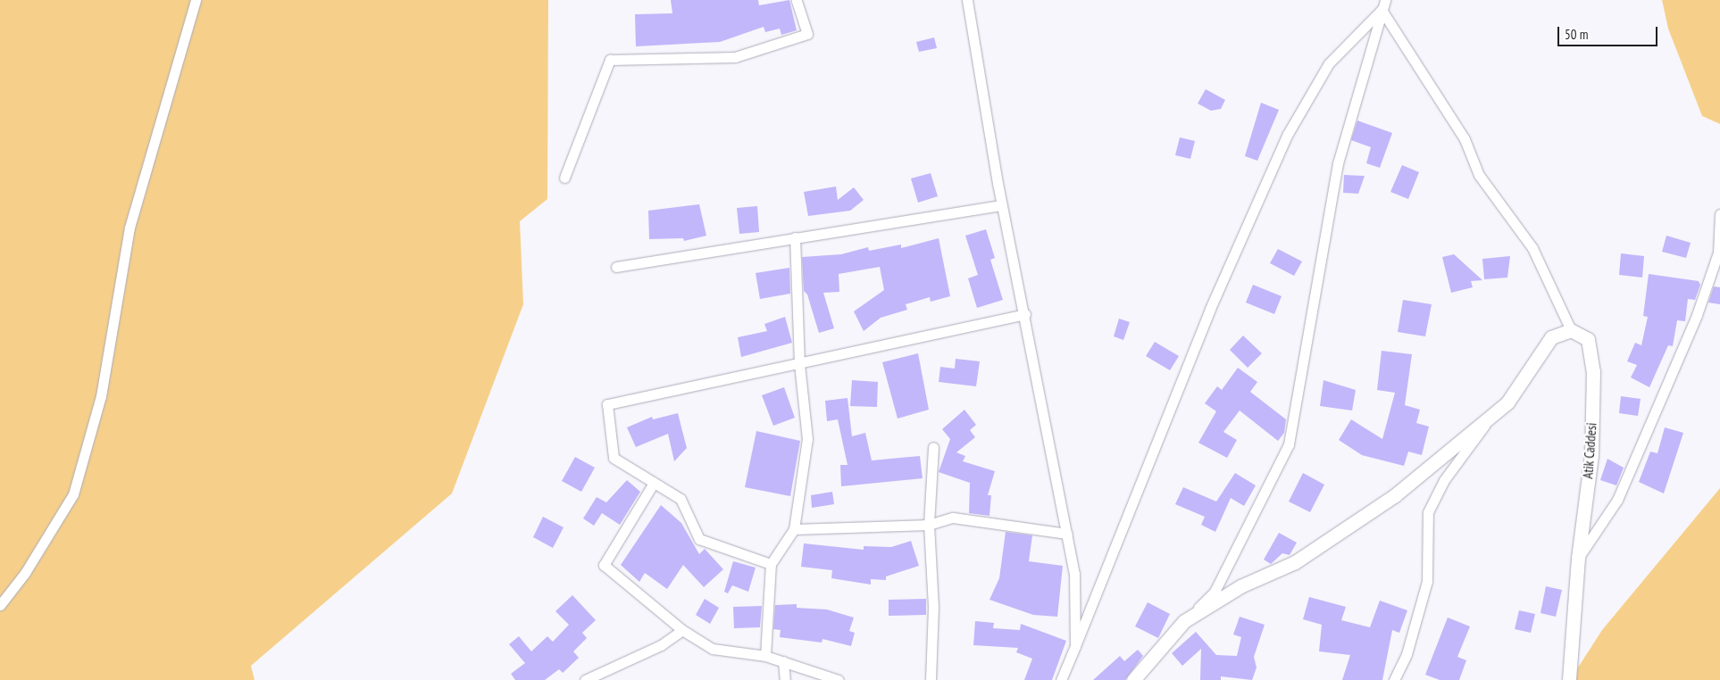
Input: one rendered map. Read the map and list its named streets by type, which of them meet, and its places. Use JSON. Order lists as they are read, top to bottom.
{
  "streets": {
    "street": ["Atik Caddesi"]
  },
  "scale_bar": "50 m"
}
